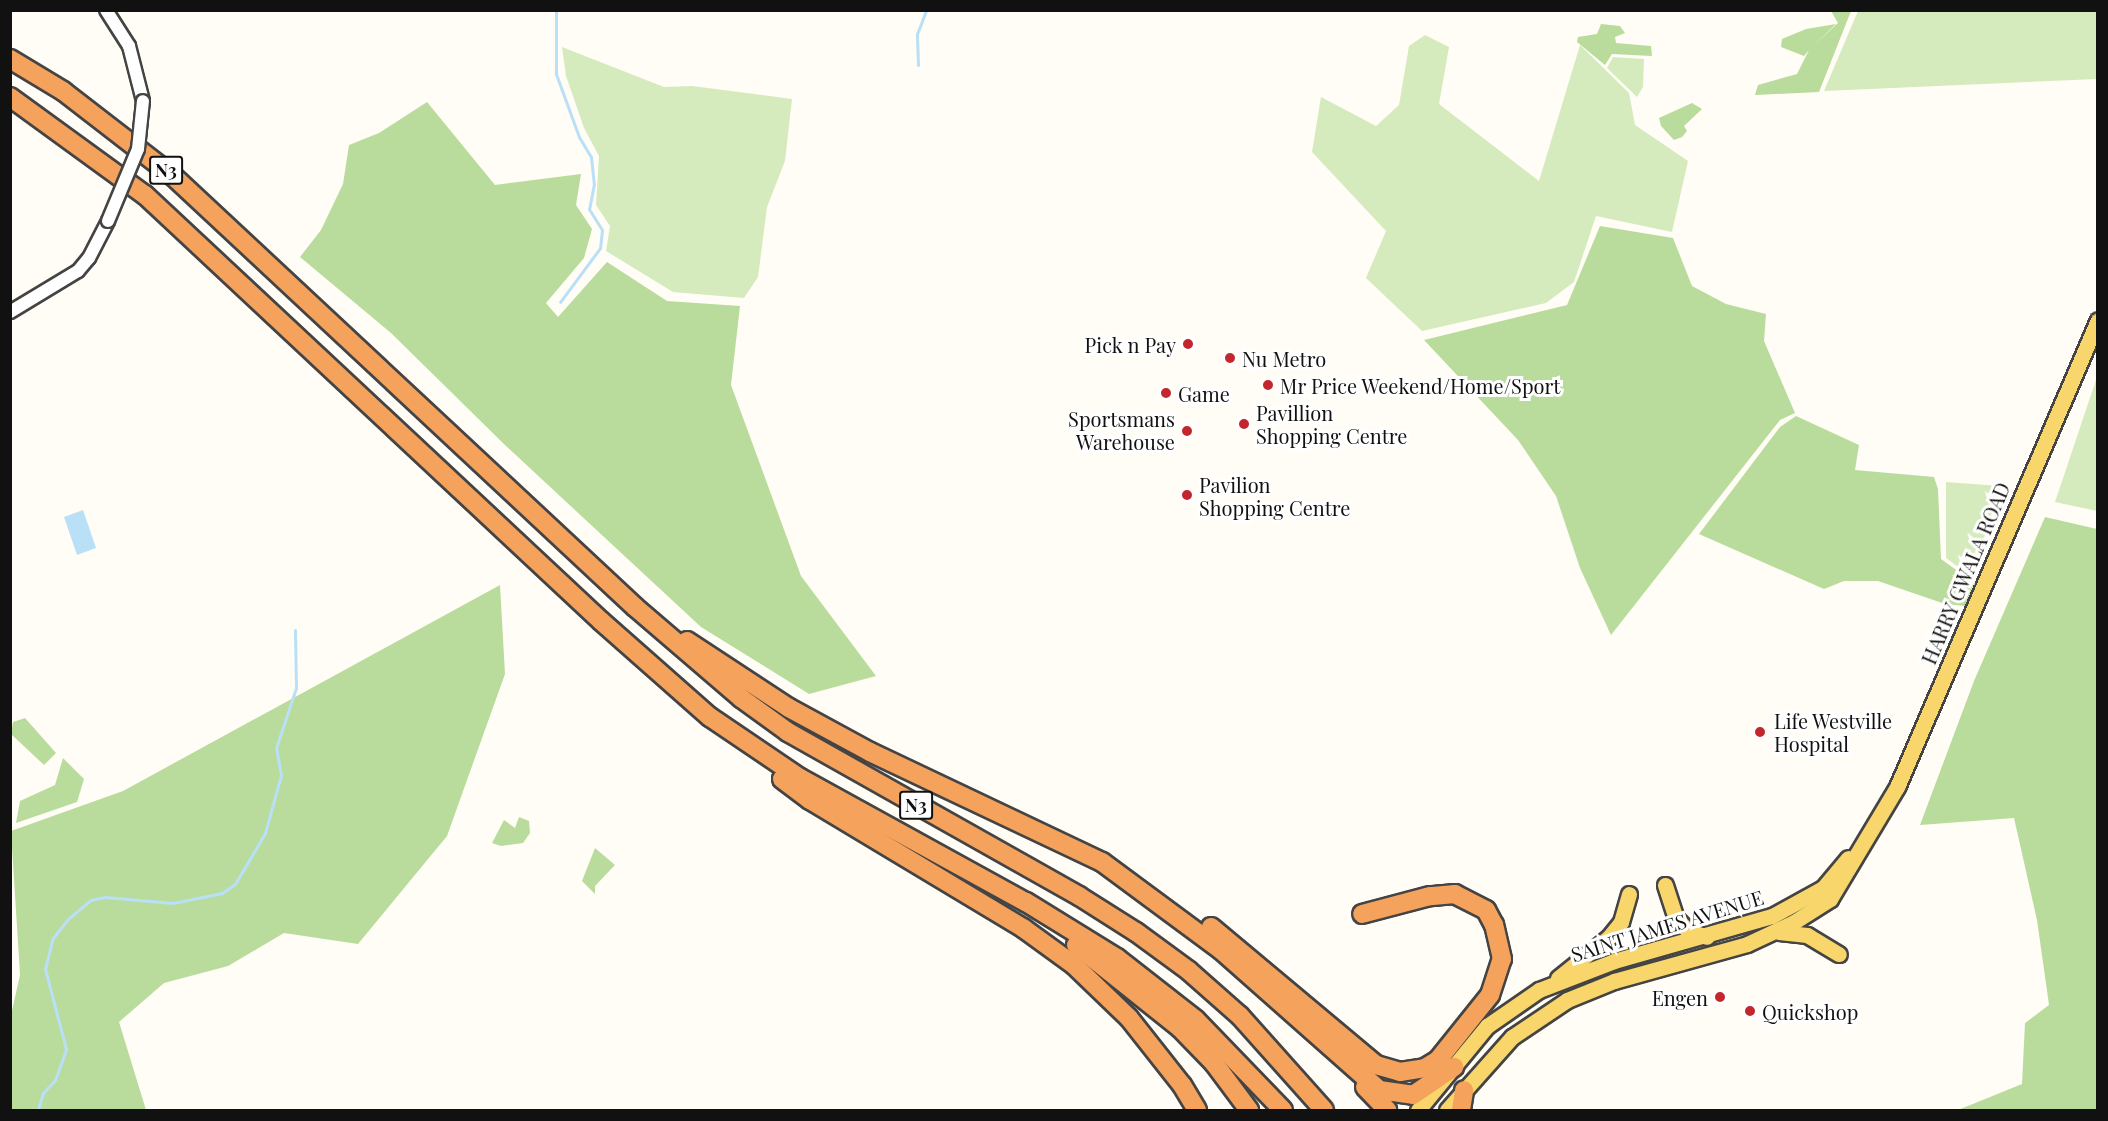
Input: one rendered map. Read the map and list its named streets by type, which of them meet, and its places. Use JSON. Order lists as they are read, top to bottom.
{
  "streets": {
    "highway": ["N3"],
    "main road": ["HARRY GWALA ROAD", "SAINT JAMES AVENUE"]
  },
  "crossings": [
    ["HARRY GWALA ROAD", "SAINT JAMES AVENUE"]
  ],
  "places": [
    "Pick n Pay",
    "Nu Metro",
    "Mr Price Weekend/Home/Sport",
    "Game",
    "Pavillion Shopping Centre",
    "Sportsmans Warehouse",
    "Pavilion Shopping Centre",
    "Life Westville Hospital",
    "Engen",
    "Quickshop"
  ]
}
